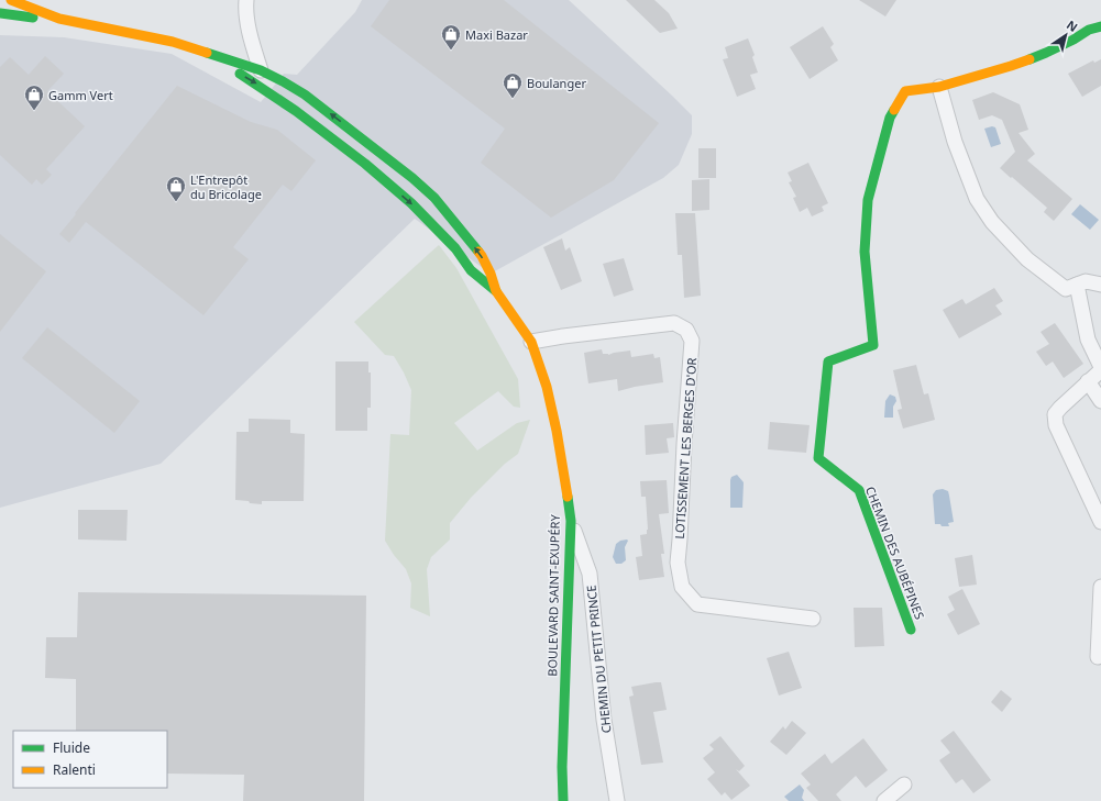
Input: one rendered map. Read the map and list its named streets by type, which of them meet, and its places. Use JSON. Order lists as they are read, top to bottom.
{
  "streets": {
    "main road": ["CHEMIN DES AUBÉPINES", "BOULEVARD SAINT-EXUPÉRY"],
    "street": ["LOTISSEMENT LES BERGES D'OR", "CHEMIN DU PETIT PRINCE"]
  },
  "crossings": [
    ["LOTISSEMENT LES BERGES D'OR", "BOULEVARD SAINT-EXUPÉRY"],
    ["BOULEVARD SAINT-EXUPÉRY", "CHEMIN DU PETIT PRINCE"]
  ],
  "places": {
    "shop": [
      "Maxi Bazar",
      "Boulanger",
      "Gamm Vert",
      "L'Entrepôt du Bricolage"
    ]
  },
  "legend": ["Fluide", "Ralenti"],
  "north": "top right"
}
